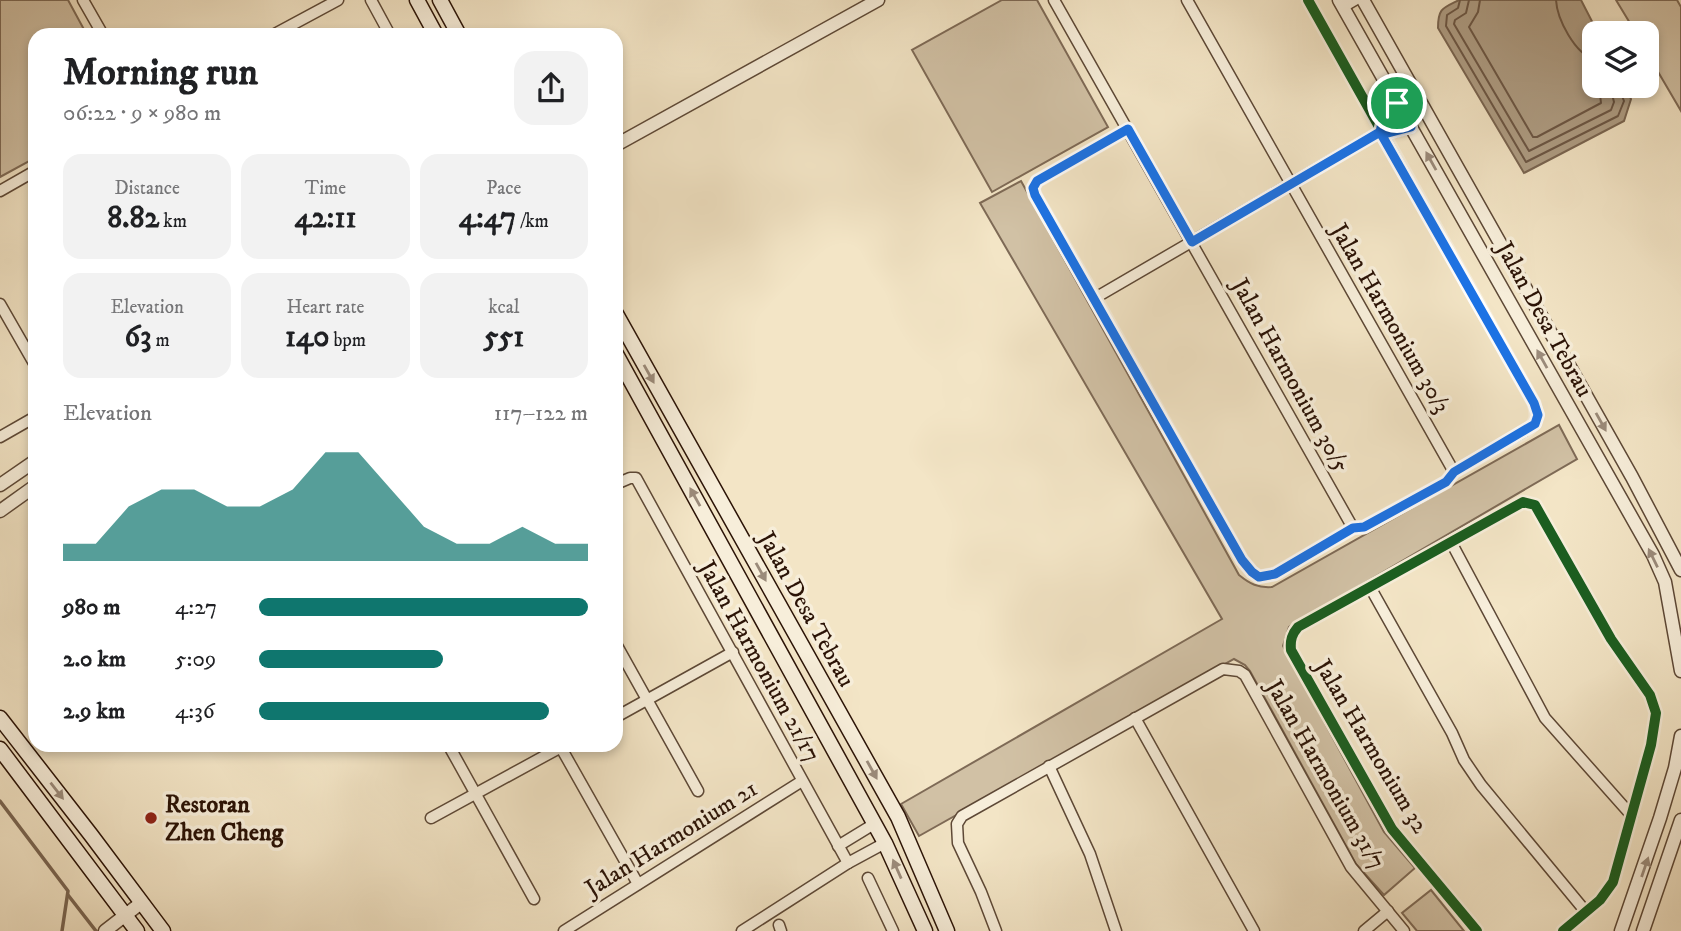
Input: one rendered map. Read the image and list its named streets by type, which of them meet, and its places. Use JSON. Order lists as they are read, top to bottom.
{
  "streets": {
    "main road": ["Jalan Desa Tebrau"],
    "street": [
      "Jalan Harmonium 30/3",
      "Jalan Harmonium 30/5",
      "Jalan Harmonium 21/17",
      "Jalan Harmonium 32",
      "Jalan Harmonium 31/7",
      "Jalan Harmonium 21"
    ]
  },
  "crossings": [
    ["Jalan Harmonium 21/17", "Jalan Harmonium 21"]
  ],
  "places": ["Restoran Zhen Cheng"],
  "page": {
    "heading": ["Morning run", "06:22 · 9 × 980 m"],
    "stats": [
      ["Distance", "8.82 km"],
      ["Time", "42:11"],
      ["Pace", "4:47 /km"],
      ["Elevation", "63 m"],
      ["Heart rate", "140 bpm"],
      ["kcal", "551"]
    ],
    "chart": ["Elevation", "117–122 m"],
    "list": [
      {
        "name": "980 m",
        "note": "4:27"
      },
      {
        "name": "2.0 km",
        "note": "5:09"
      },
      {
        "name": "2.9 km",
        "note": "4:36"
      }
    ]
  }
}
